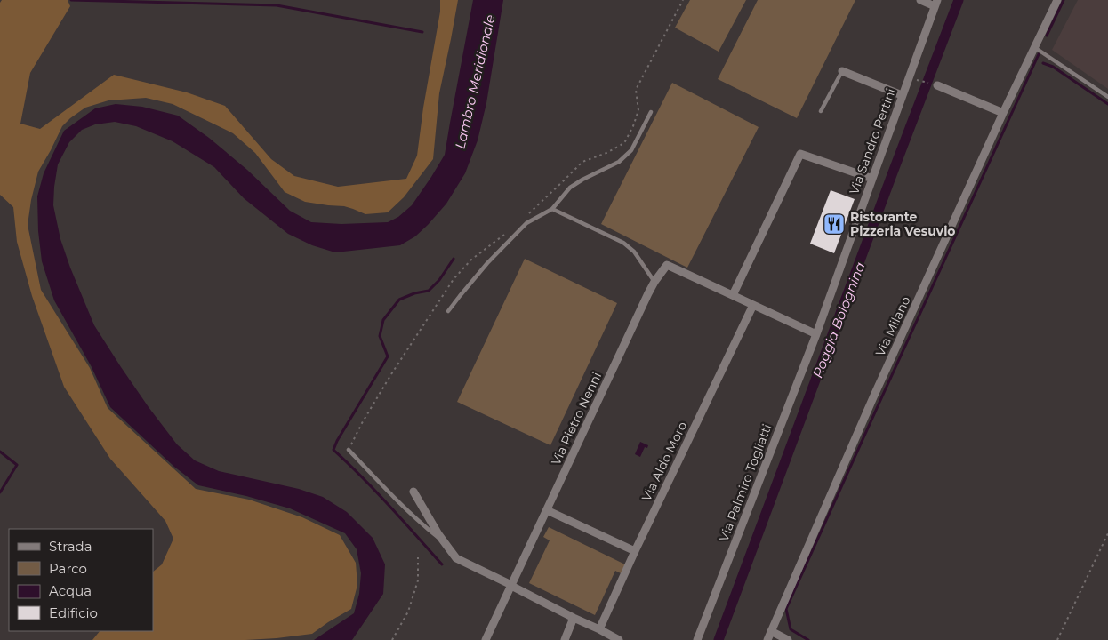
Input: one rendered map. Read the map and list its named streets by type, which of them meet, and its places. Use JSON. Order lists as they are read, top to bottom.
{
  "streets": {
    "street": [
      "Via Sandro Pertini",
      "Via Milano",
      "Via Pietro Nenni",
      "Via Aldo Moro",
      "Via Palmiro Togliatti"
    ]
  },
  "crossings": [
    ["Via Sandro Pertini", "Via Palmiro Togliatti"]
  ],
  "water": ["Lambro Meridionale", "Roggia Bolognina"],
  "places": {
    "restaurant": ["Ristorante Pizzeria Vesuvio"]
  },
  "legend": [
    "Strada",
    "Parco",
    "Acqua",
    "Edificio"
  ]
}
